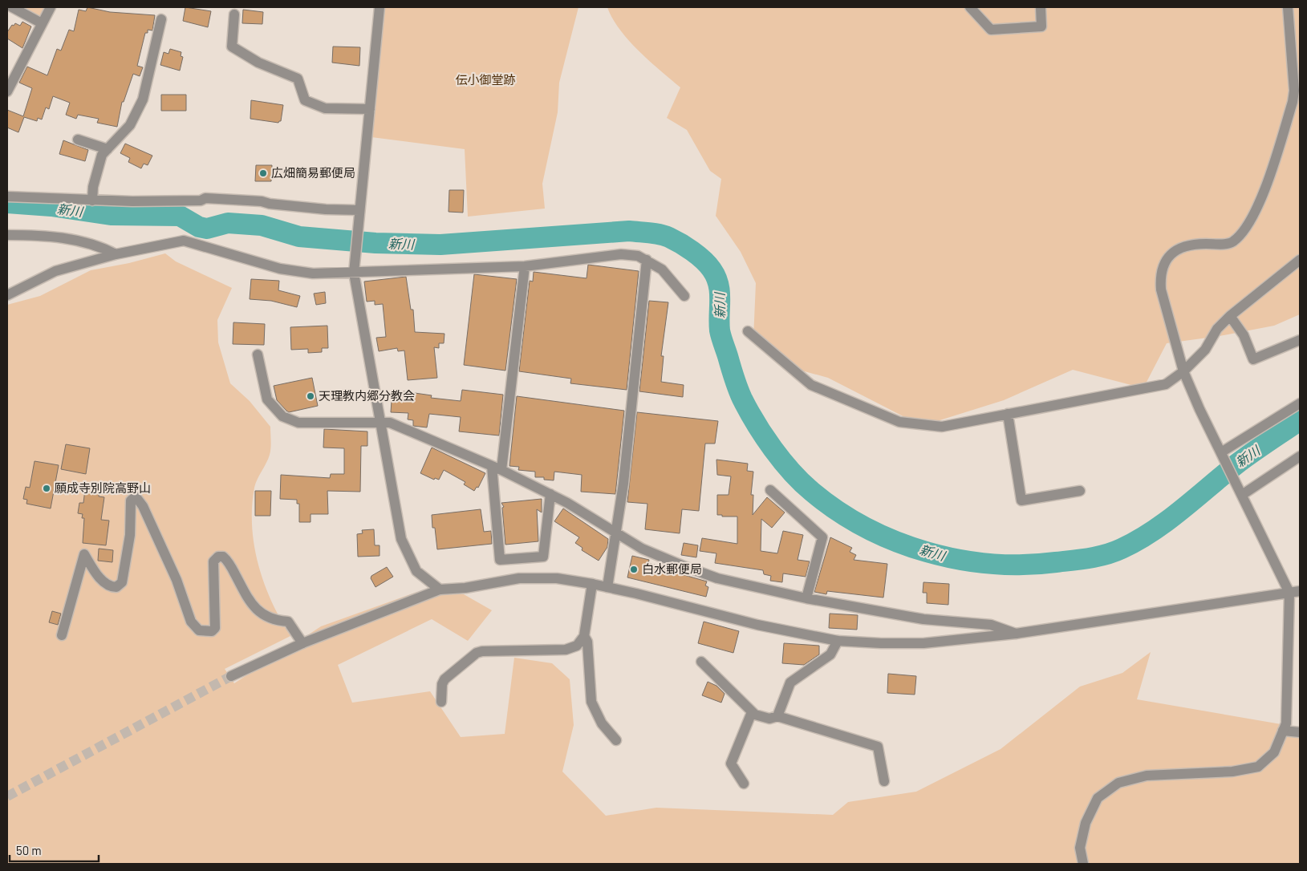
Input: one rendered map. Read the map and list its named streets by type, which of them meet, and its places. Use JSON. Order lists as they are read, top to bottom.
{
  "water": ["新川"],
  "parks": ["伝小御堂跡"],
  "places": [
    "広畑簡易郵便局",
    "天理教内郷分教会",
    "願成寺別院高野山",
    "白水郵便局"
  ],
  "scale_bar": "50 m"
}
